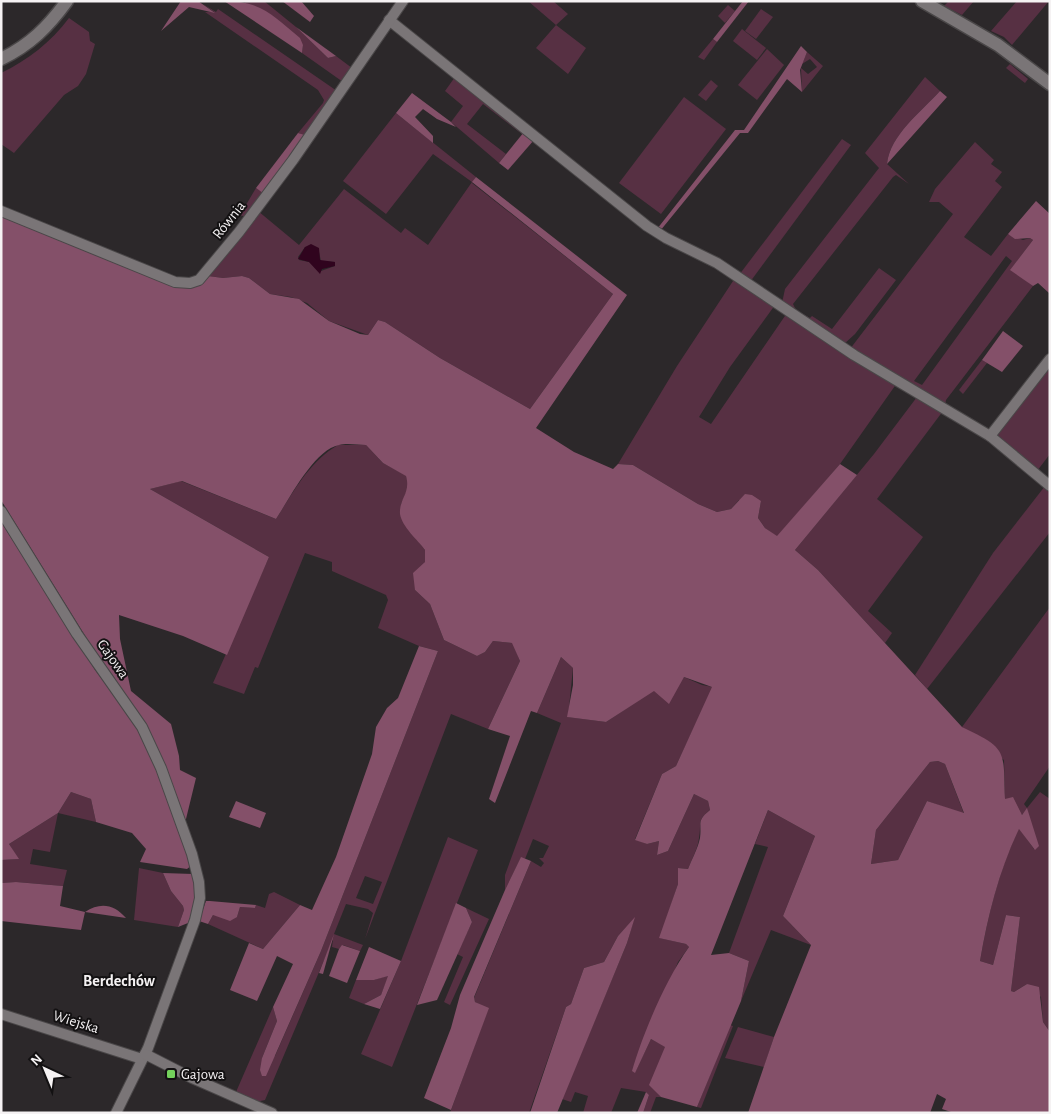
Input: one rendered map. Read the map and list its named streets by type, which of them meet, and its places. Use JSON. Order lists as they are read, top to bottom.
{
  "streets": {
    "street": ["Równia", "Gajowa", "Wiejska"]
  },
  "crossings": [
    ["Gajowa", "Wiejska"]
  ],
  "districts": ["Berdechów"],
  "places": {
    "transit": ["Gajowa"]
  },
  "north": "top left"
}
